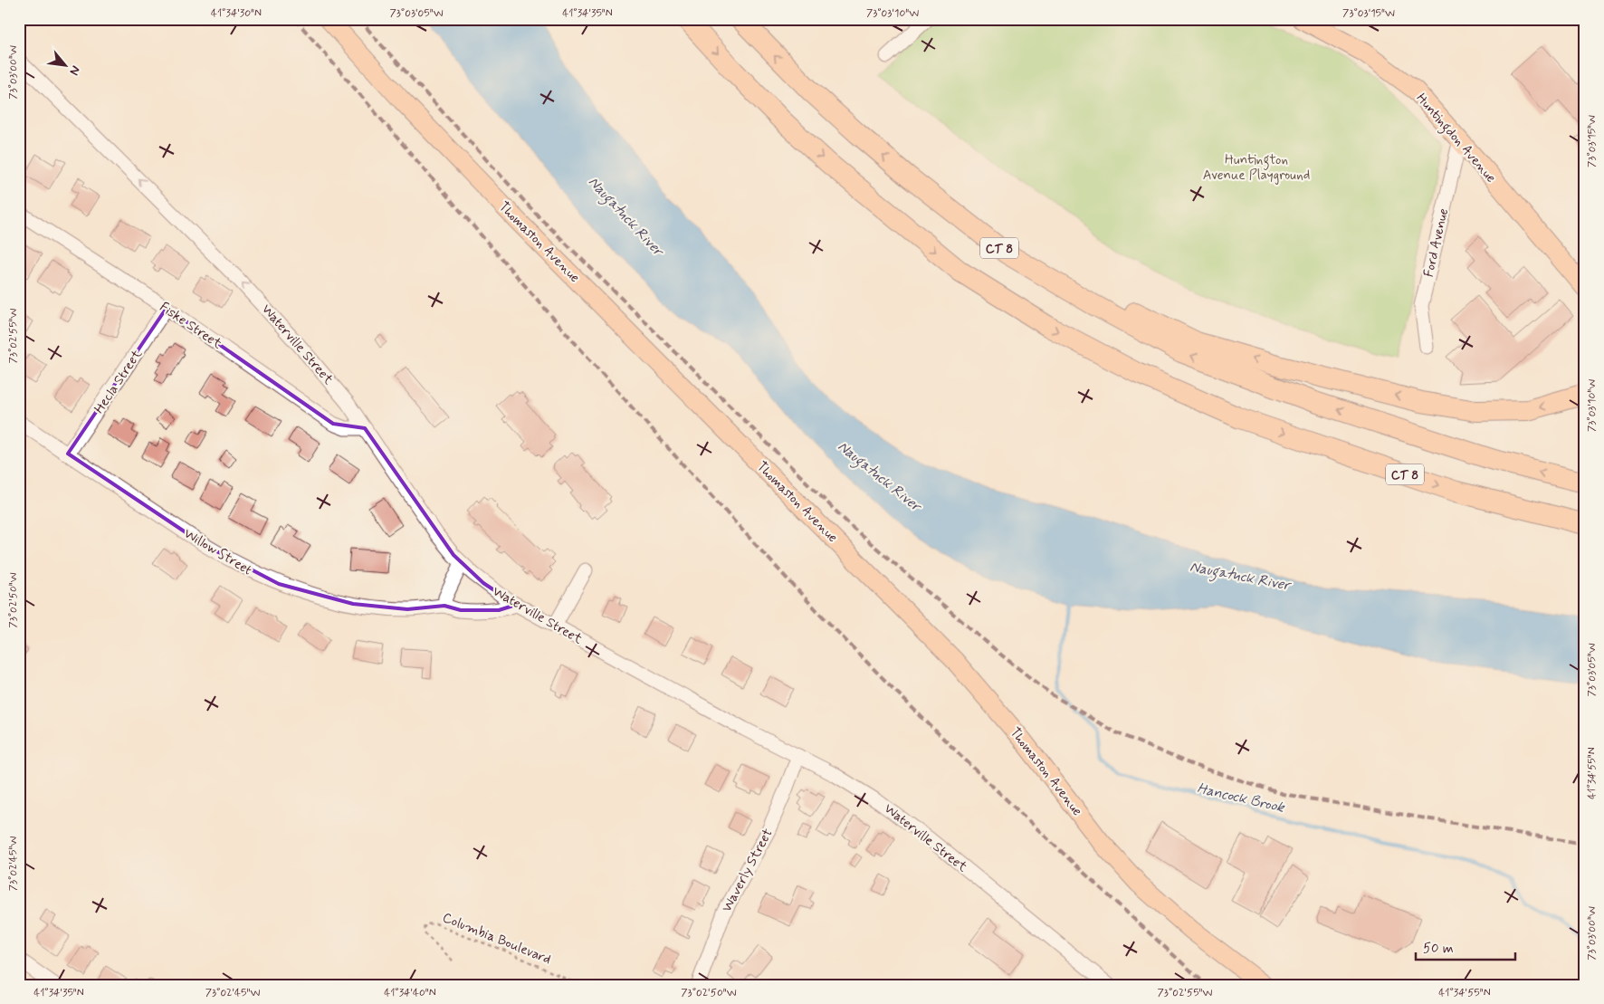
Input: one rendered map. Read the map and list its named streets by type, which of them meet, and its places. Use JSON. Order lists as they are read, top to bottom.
{
  "streets": {
    "highway": ["CT 8"],
    "main road": ["Huntingdon Avenue", "Thomaston Avenue"],
    "street": [
      "Ford Avenue",
      "Fiske Street",
      "Waterville Street",
      "Hecla Street",
      "Willow Street",
      "Waverly Street"
    ],
    "path": ["Columbia Boulevard"]
  },
  "crossings": [
    ["Huntingdon Avenue", "Ford Avenue"],
    ["Fiske Street", "Waterville Street"],
    ["Fiske Street", "Hecla Street"],
    ["Waterville Street", "Willow Street"],
    ["Waterville Street", "Waverly Street"],
    ["Hecla Street", "Willow Street"]
  ],
  "water": ["Naugatuck River", "Hancock Brook"],
  "parks": ["Huntington Avenue Playground"],
  "scale_bar": "50 m",
  "north": "bottom right",
  "coordinates": [
    "41°34'30\"N",
    "73°03'05\"W",
    "41°34'35\"N",
    "73°03'10\"W",
    "73°03'15\"W",
    "73°03'00\"W",
    "73°02'55\"W",
    "73°02'50\"W",
    "41°34'55\"N",
    "73°02'45\"W",
    "41°34'40\"N"
  ]
}
